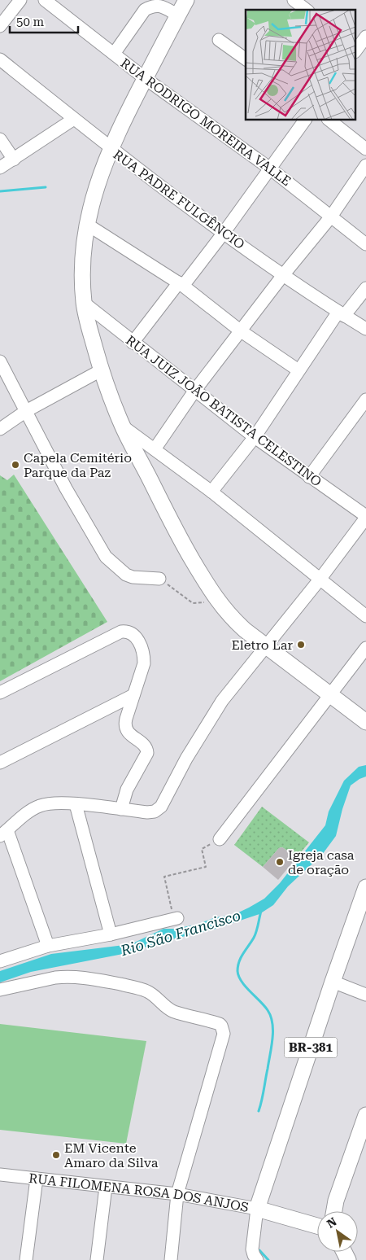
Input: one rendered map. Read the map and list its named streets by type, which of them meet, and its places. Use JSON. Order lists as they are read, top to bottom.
{
  "streets": {
    "main road": ["BR-381", "RUA FILOMENA ROSA DOS ANJOS"],
    "street": ["RUA RODRIGO MOREIRA VALLE", "RUA PADRE FULGÊNCIO", "RUA JUIZ JOÃO BATISTA CELESTINO"]
  },
  "crossings": [
    ["BR-381", "RUA FILOMENA ROSA DOS ANJOS"]
  ],
  "water": ["Rio São Francisco"],
  "places": [
    "Capela Cemitério Parque da Paz",
    "Eletro Lar",
    "Igreja casa de oração",
    "EM Vicente Amaro da Silva"
  ],
  "scale_bar": "50 m",
  "north": "top left"
}
